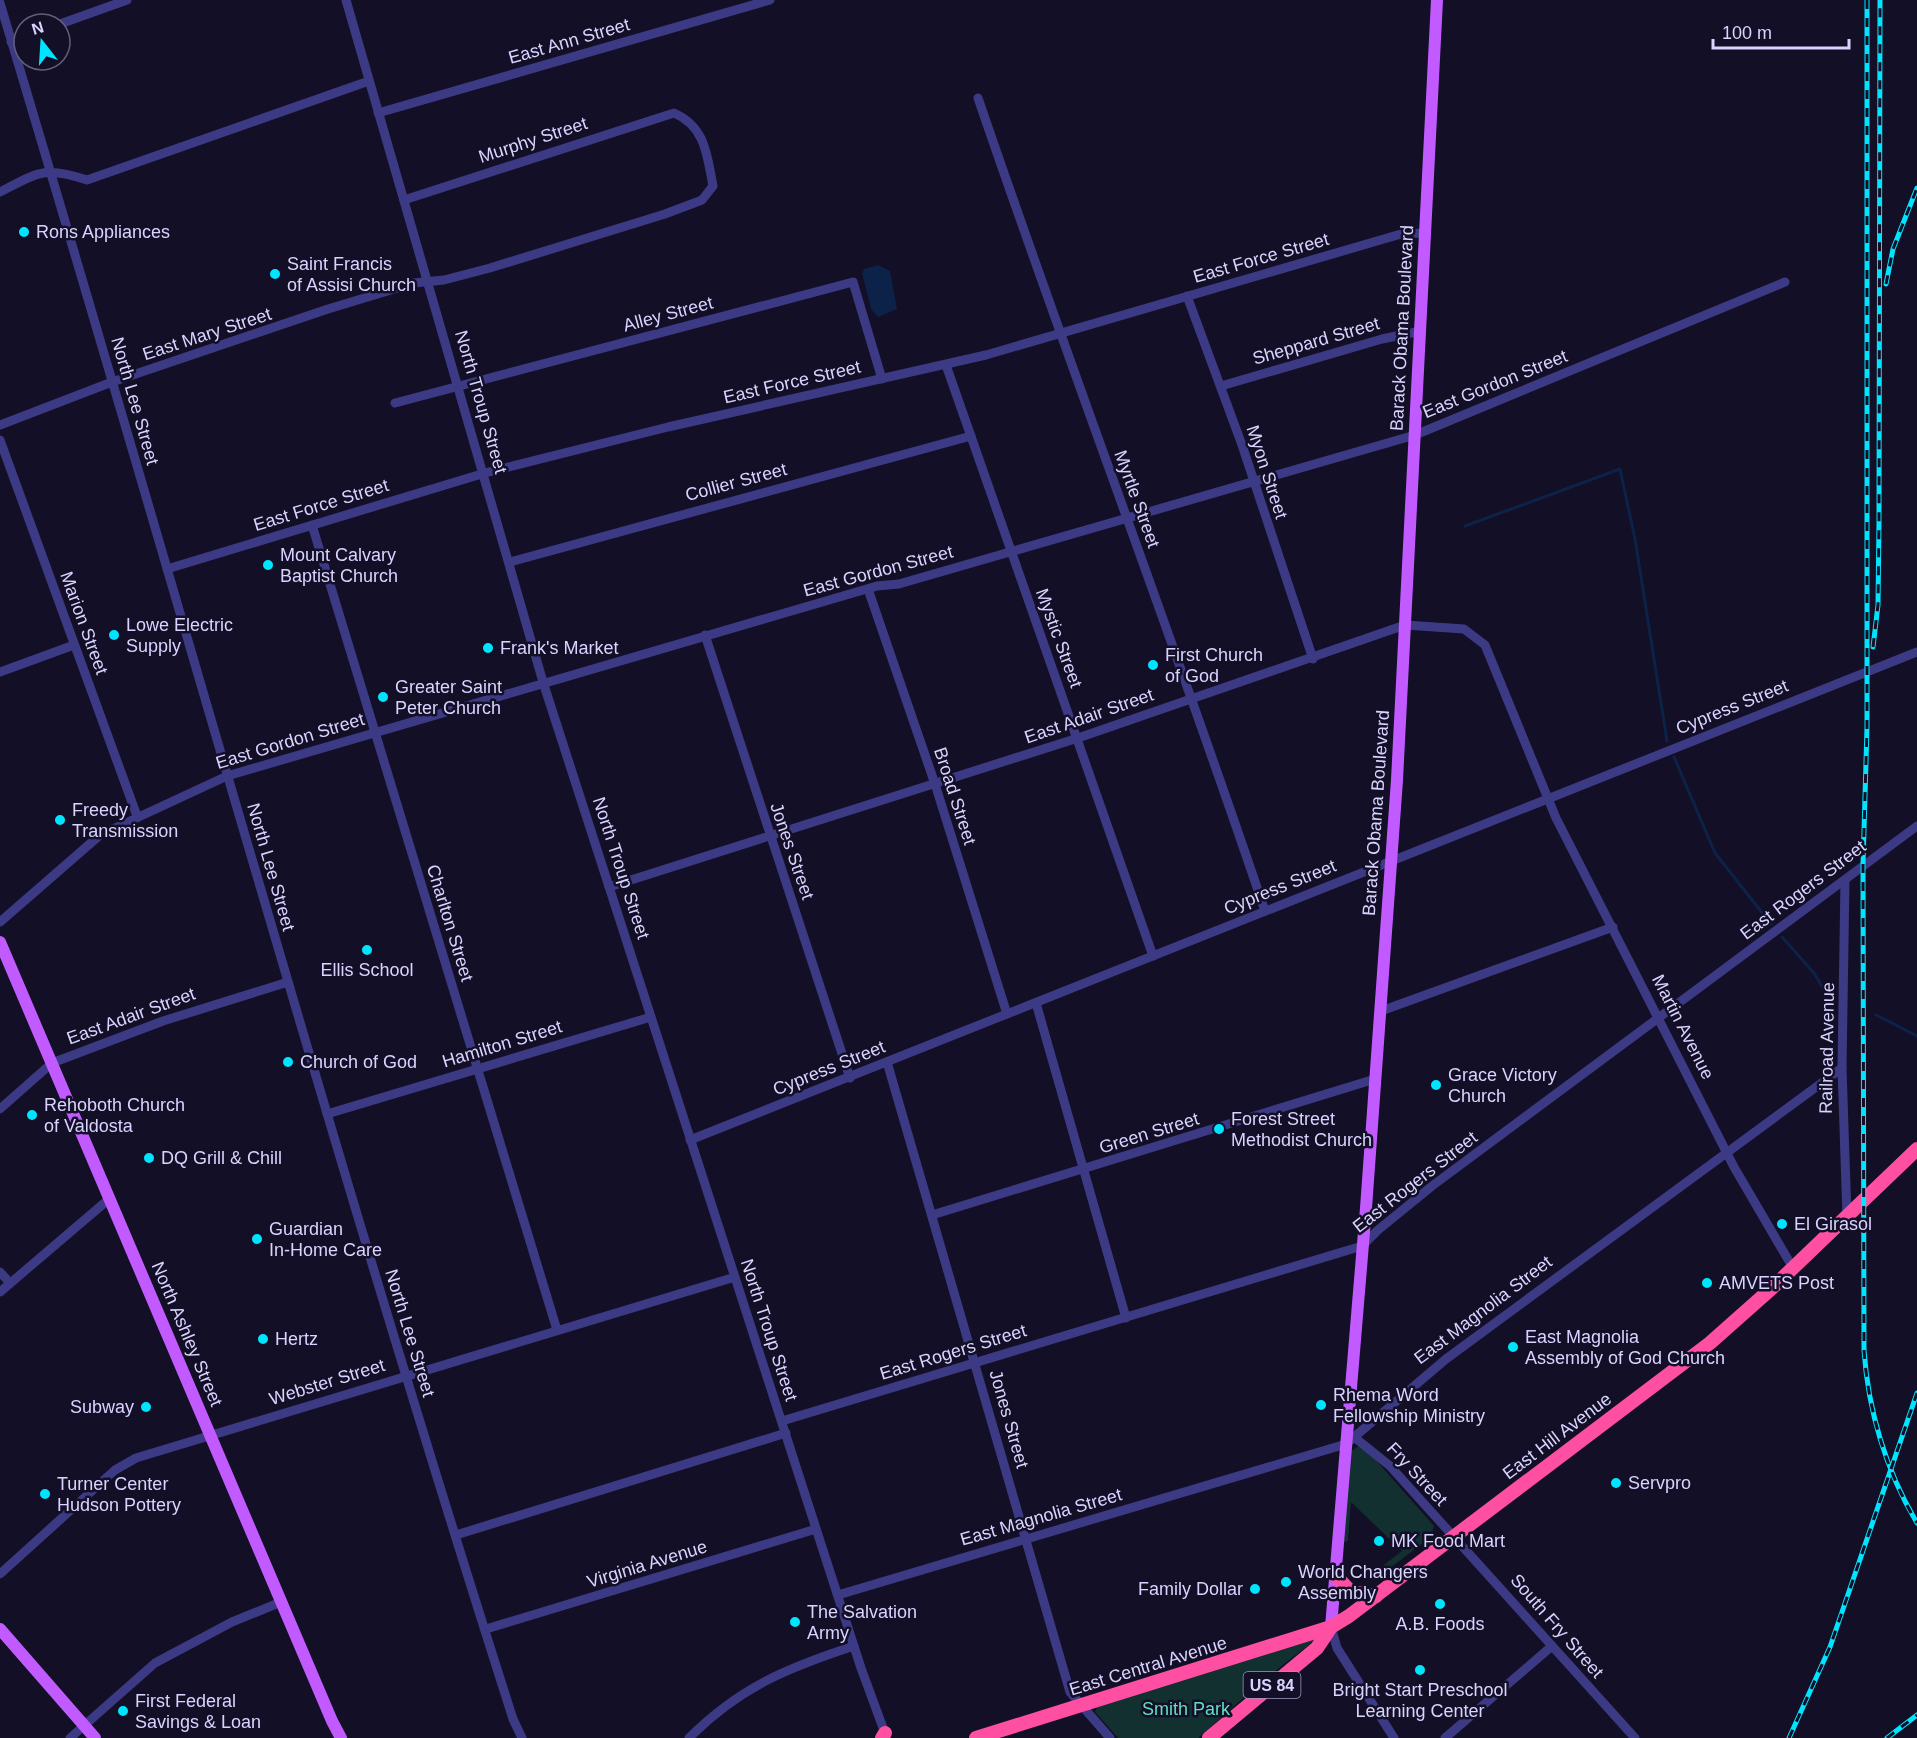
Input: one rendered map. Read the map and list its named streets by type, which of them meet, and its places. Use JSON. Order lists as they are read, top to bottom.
{
  "streets": {
    "highway": ["East Hill Avenue", "East Central Avenue", "US 84"],
    "main road": ["Barack Obama Boulevard", "North Ashley Street"],
    "street": [
      "East Ann Street",
      "Murphy Street",
      "East Force Street",
      "Alley Street",
      "East Mary Street",
      "Sheppard Street",
      "East Gordon Street",
      "North Lee Street",
      "North Troup Street",
      "Myon Street",
      "Collier Street",
      "Myrtle Street",
      "Marion Street",
      "Mystic Street",
      "Cypress Street",
      "East Adair Street",
      "Broad Street",
      "Jones Street",
      "East Rogers Street",
      "Charlton Street",
      "Martin Avenue",
      "Hamilton Street",
      "Railroad Avenue",
      "Green Street",
      "East Magnolia Street",
      "Webster Street",
      "Fry Street",
      "Virginia Avenue",
      "South Fry Street"
    ]
  },
  "crossings": [
    ["East Ann Street", "North Troup Street"],
    ["Murphy Street", "East Mary Street"],
    ["Murphy Street", "North Troup Street"],
    ["East Force Street", "Alley Street"],
    ["East Force Street", "Barack Obama Boulevard"],
    ["East Force Street", "North Lee Street"],
    ["East Force Street", "North Troup Street"],
    ["East Force Street", "Myon Street"],
    ["East Force Street", "Myrtle Street"],
    ["East Force Street", "Mystic Street"],
    ["East Force Street", "Charlton Street"],
    ["Alley Street", "North Troup Street"],
    ["Barack Obama Boulevard", "Sheppard Street"],
    ["Barack Obama Boulevard", "East Gordon Street"],
    ["Barack Obama Boulevard", "Cypress Street"],
    ["Barack Obama Boulevard", "East Adair Street"],
    ["Barack Obama Boulevard", "East Rogers Street"],
    ["Barack Obama Boulevard", "Green Street"],
    ["Barack Obama Boulevard", "East Magnolia Street"],
    ["Barack Obama Boulevard", "East Hill Avenue"],
    ["Barack Obama Boulevard", "Fry Street"],
    ["Barack Obama Boulevard", "East Central Avenue"],
    ["East Mary Street", "North Lee Street"],
    ["East Mary Street", "North Troup Street"],
    ["Sheppard Street", "Myon Street"],
    ["East Gordon Street", "North Lee Street"],
    ["East Gordon Street", "North Troup Street"],
    ["East Gordon Street", "Myon Street"],
    ["East Gordon Street", "Myrtle Street"],
    ["East Gordon Street", "Marion Street"],
    ["East Gordon Street", "Mystic Street"],
    ["East Gordon Street", "Broad Street"],
    ["East Gordon Street", "Jones Street"],
    ["East Gordon Street", "Charlton Street"],
    ["North Lee Street", "East Adair Street"],
    ["North Lee Street", "Hamilton Street"],
    ["North Lee Street", "Webster Street"],
    ["North Lee Street", "Virginia Avenue"],
    ["North Troup Street", "Collier Street"],
    ["North Troup Street", "Cypress Street"],
    ["North Troup Street", "East Adair Street"],
    ["North Troup Street", "East Rogers Street"],
    ["North Troup Street", "Hamilton Street"],
    ["North Troup Street", "East Magnolia Street"],
    ["North Troup Street", "Webster Street"],
    ["North Troup Street", "Virginia Avenue"],
    ["Myon Street", "East Adair Street"],
    ["Collier Street", "Mystic Street"],
    ["Myrtle Street", "Cypress Street"],
    ["Myrtle Street", "East Adair Street"],
    ["Mystic Street", "Cypress Street"],
    ["Mystic Street", "East Adair Street"],
    ["Cypress Street", "East Adair Street"],
    ["Cypress Street", "Broad Street"],
    ["Cypress Street", "Jones Street"],
    ["Cypress Street", "Martin Avenue"],
    ["East Adair Street", "Broad Street"],
    ["East Adair Street", "Jones Street"],
    ["East Adair Street", "Martin Avenue"],
    ["East Adair Street", "North Ashley Street"],
    ["Jones Street", "East Rogers Street"],
    ["Jones Street", "Green Street"],
    ["Jones Street", "East Magnolia Street"],
    ["Jones Street", "East Central Avenue"],
    ["East Rogers Street", "Martin Avenue"],
    ["East Rogers Street", "Railroad Avenue"],
    ["Charlton Street", "Hamilton Street"],
    ["Charlton Street", "Webster Street"],
    ["Martin Avenue", "East Magnolia Street"],
    ["Martin Avenue", "East Hill Avenue"],
    ["Railroad Avenue", "East Magnolia Street"],
    ["Railroad Avenue", "East Hill Avenue"],
    ["East Magnolia Street", "Fry Street"],
    ["North Ashley Street", "Webster Street"],
    ["East Hill Avenue", "Fry Street"],
    ["East Hill Avenue", "South Fry Street"],
    ["East Hill Avenue", "East Central Avenue"],
    ["Fry Street", "South Fry Street"]
  ],
  "parks": ["Smith Park"],
  "places": [
    "Rons Appliances",
    "Saint Francis of Assisi Church",
    "Mount Calvary Baptist Church",
    "Lowe Electric Supply",
    "Frank's Market",
    "First Church of God",
    "Greater Saint Peter Church",
    "Freedy Transmission",
    "Ellis School",
    "Church of God",
    "Grace Victory Church",
    "Rehoboth Church of Valdosta",
    "Forest Street Methodist Church",
    "DQ Grill & Chill",
    "El Girasol",
    "Guardian In-Home Care",
    "AMVETS Post",
    "Hertz",
    "East Magnolia Assembly of God Church",
    "Rhema Word Fellowship Ministry",
    "Subway",
    "Servpro",
    "Turner Center Hudson Pottery",
    "MK Food Mart",
    "World Changers Assembly",
    "Family Dollar",
    "A.B. Foods",
    "The Salvation Army",
    "Bright Start Preschool Learning Center",
    "First Federal Savings & Loan"
  ],
  "scale_bar": "100 m",
  "north": "top"
}
